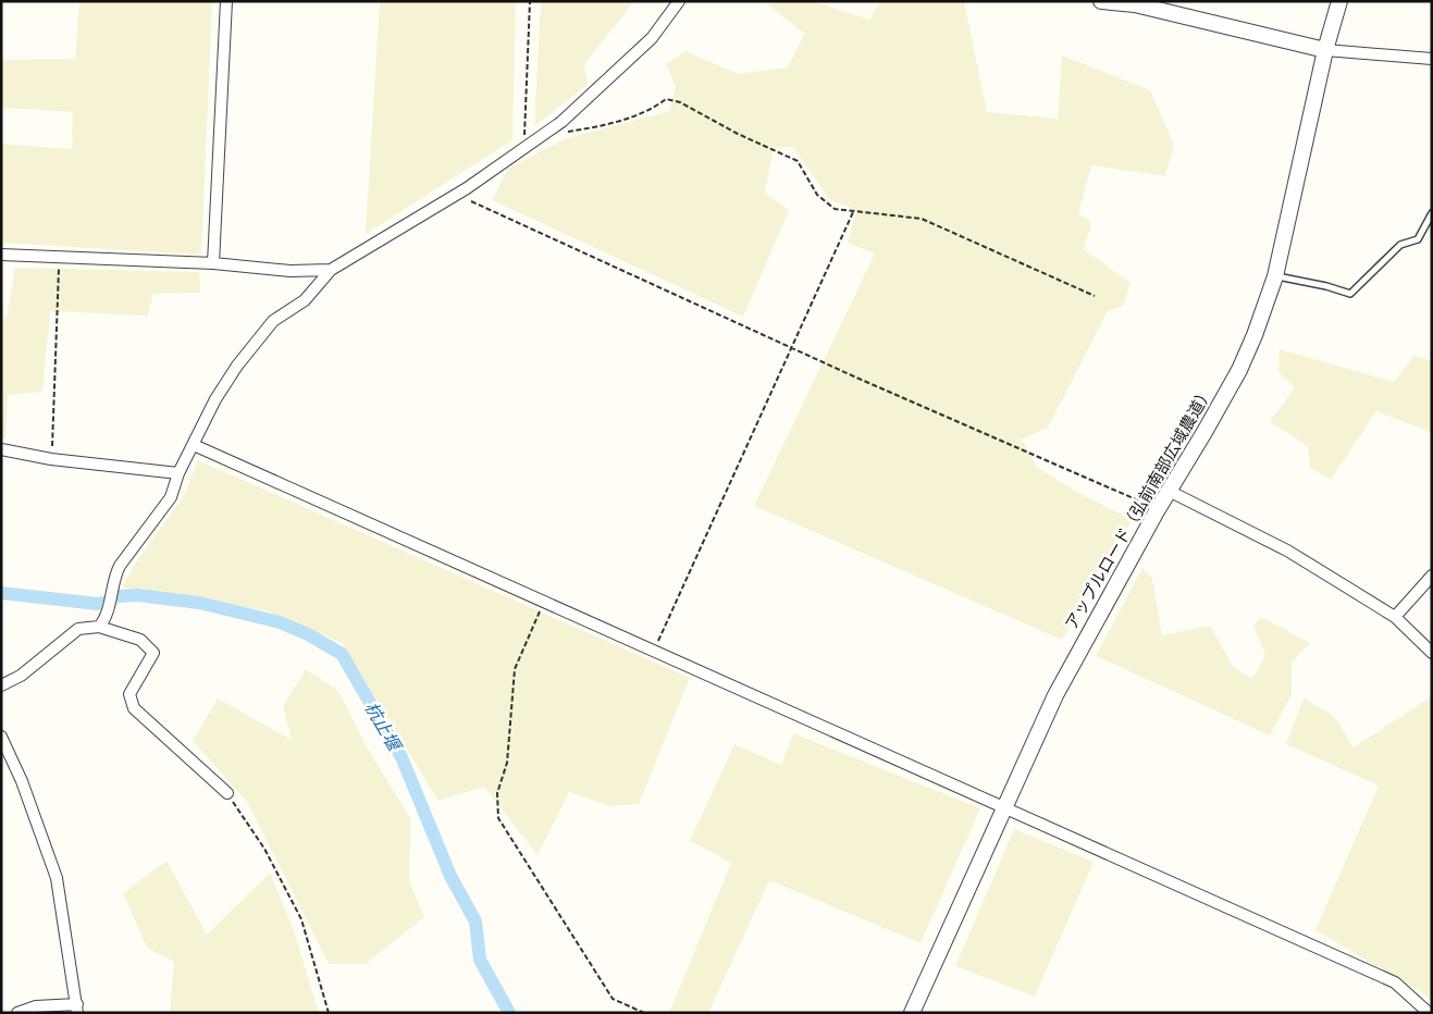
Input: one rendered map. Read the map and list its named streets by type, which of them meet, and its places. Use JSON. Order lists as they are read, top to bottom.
{
  "streets": {
    "street": ["アップルロード（弘前南部広域農道）"]
  },
  "water": ["杭止堰"]
}
